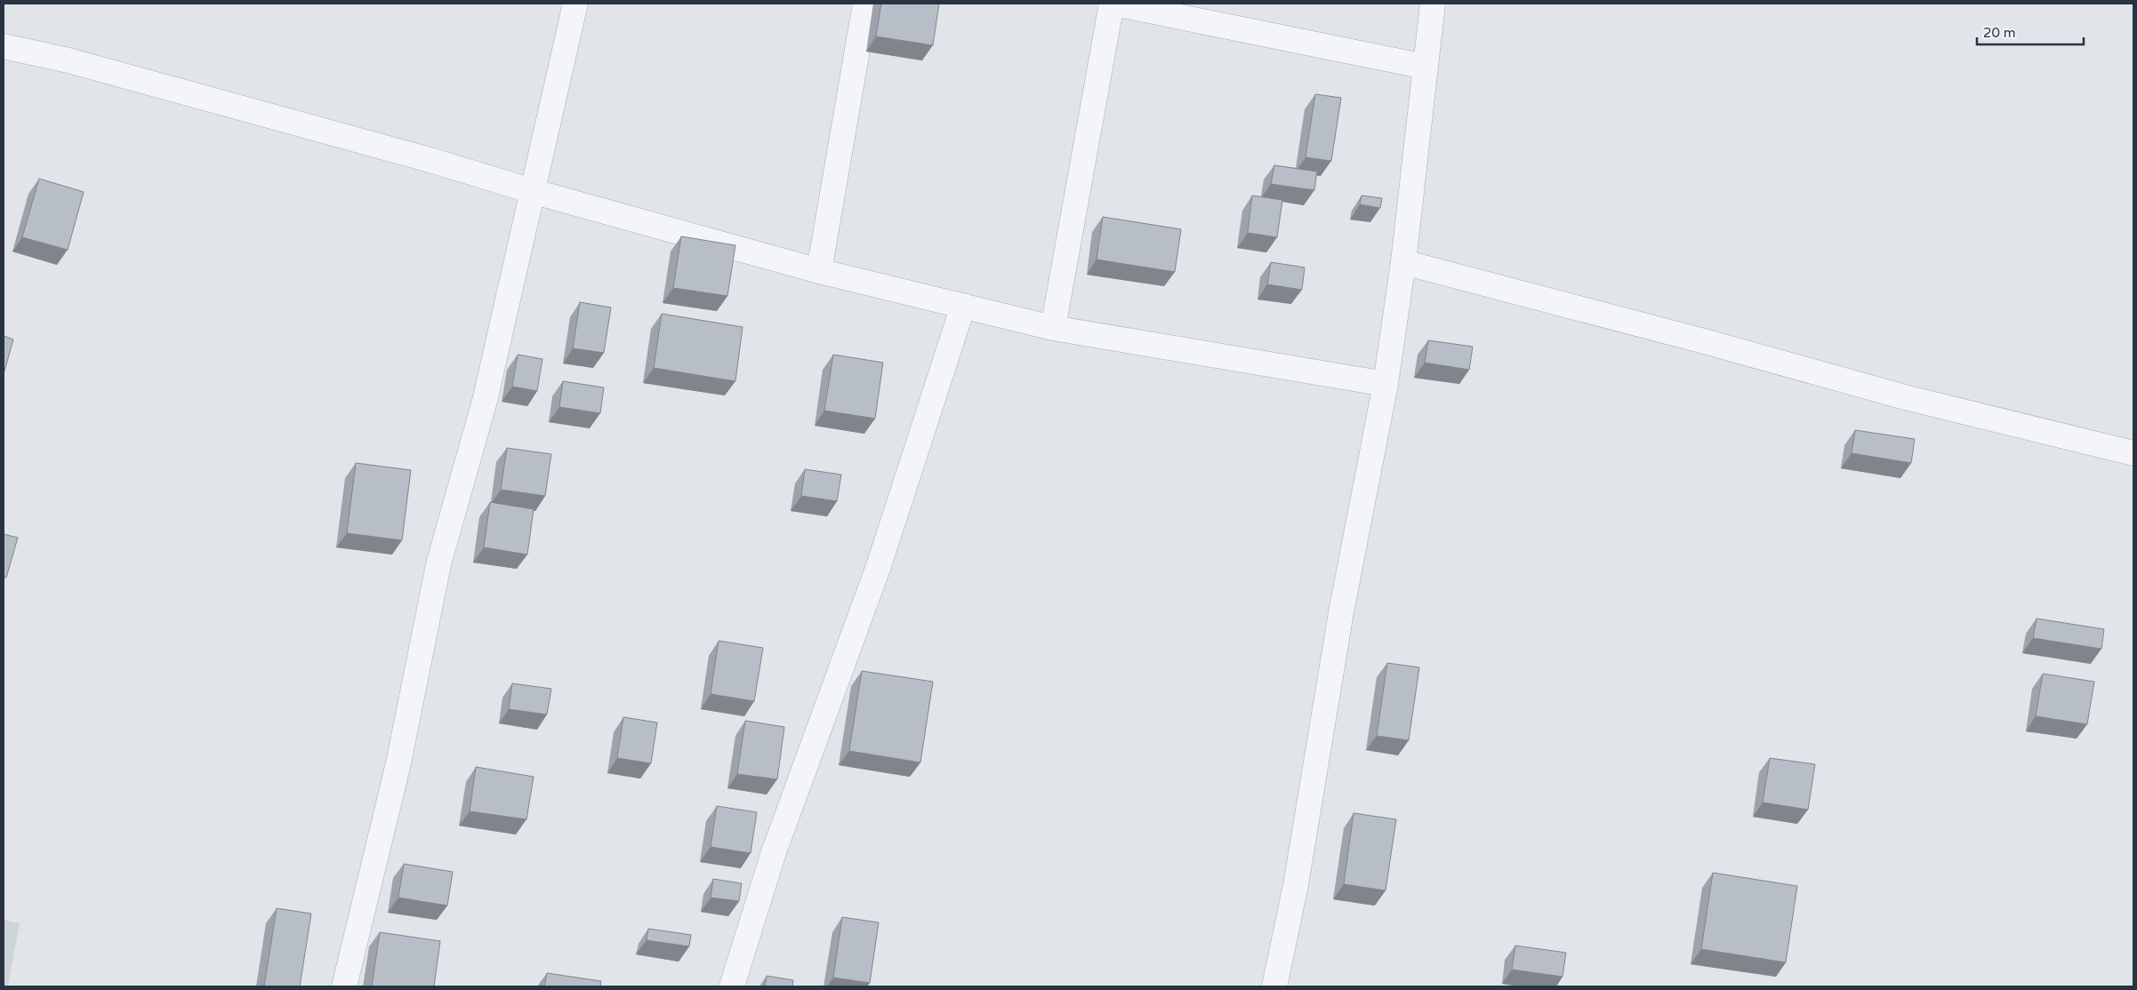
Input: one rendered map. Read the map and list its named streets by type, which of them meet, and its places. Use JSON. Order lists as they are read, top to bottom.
{
  "scale_bar": "20 m"
}
